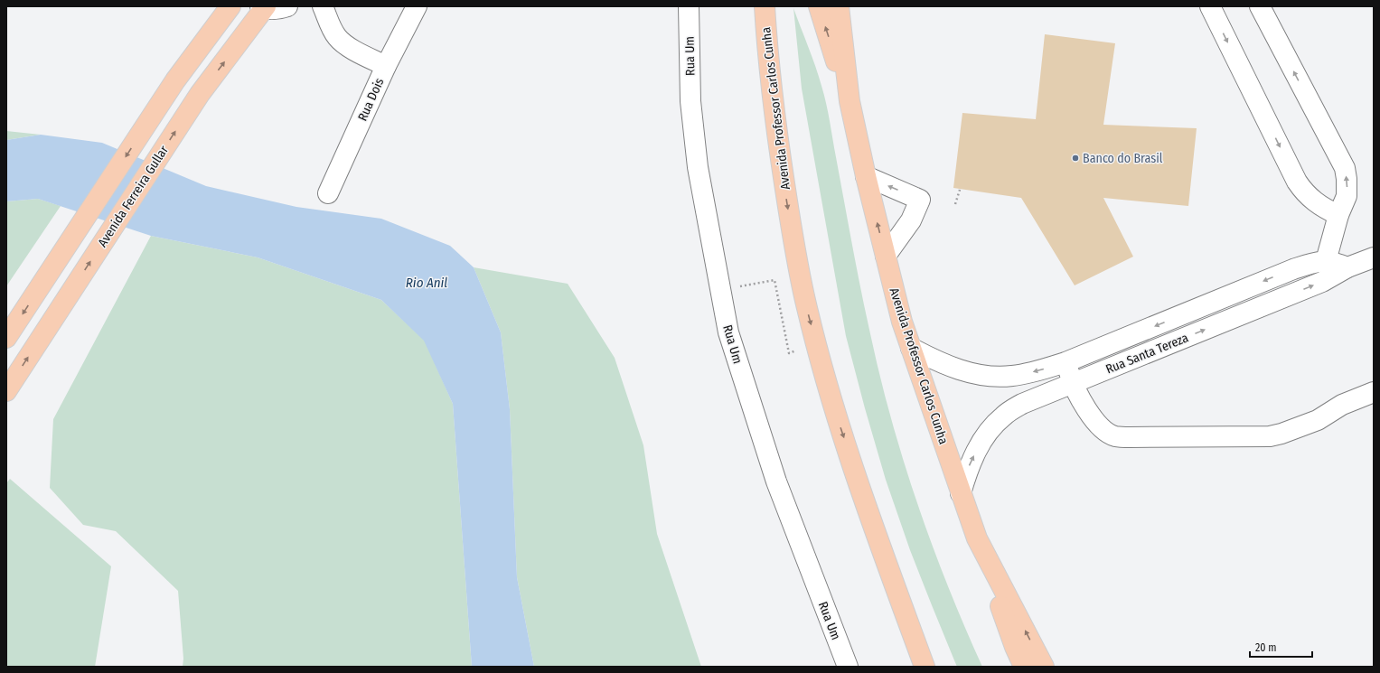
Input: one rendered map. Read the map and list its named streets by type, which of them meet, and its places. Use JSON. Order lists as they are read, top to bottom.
{
  "streets": {
    "main road": ["Avenida Professor Carlos Cunha", "Avenida Ferreira Gullar"],
    "street": ["Rua Um", "Rua Dois", "Rua Santa Tereza"]
  },
  "crossings": [
    ["Avenida Professor Carlos Cunha", "Rua Santa Tereza"]
  ],
  "water": ["Rio Anil"],
  "places": ["Banco do Brasil"],
  "scale_bar": "20 m"
}
